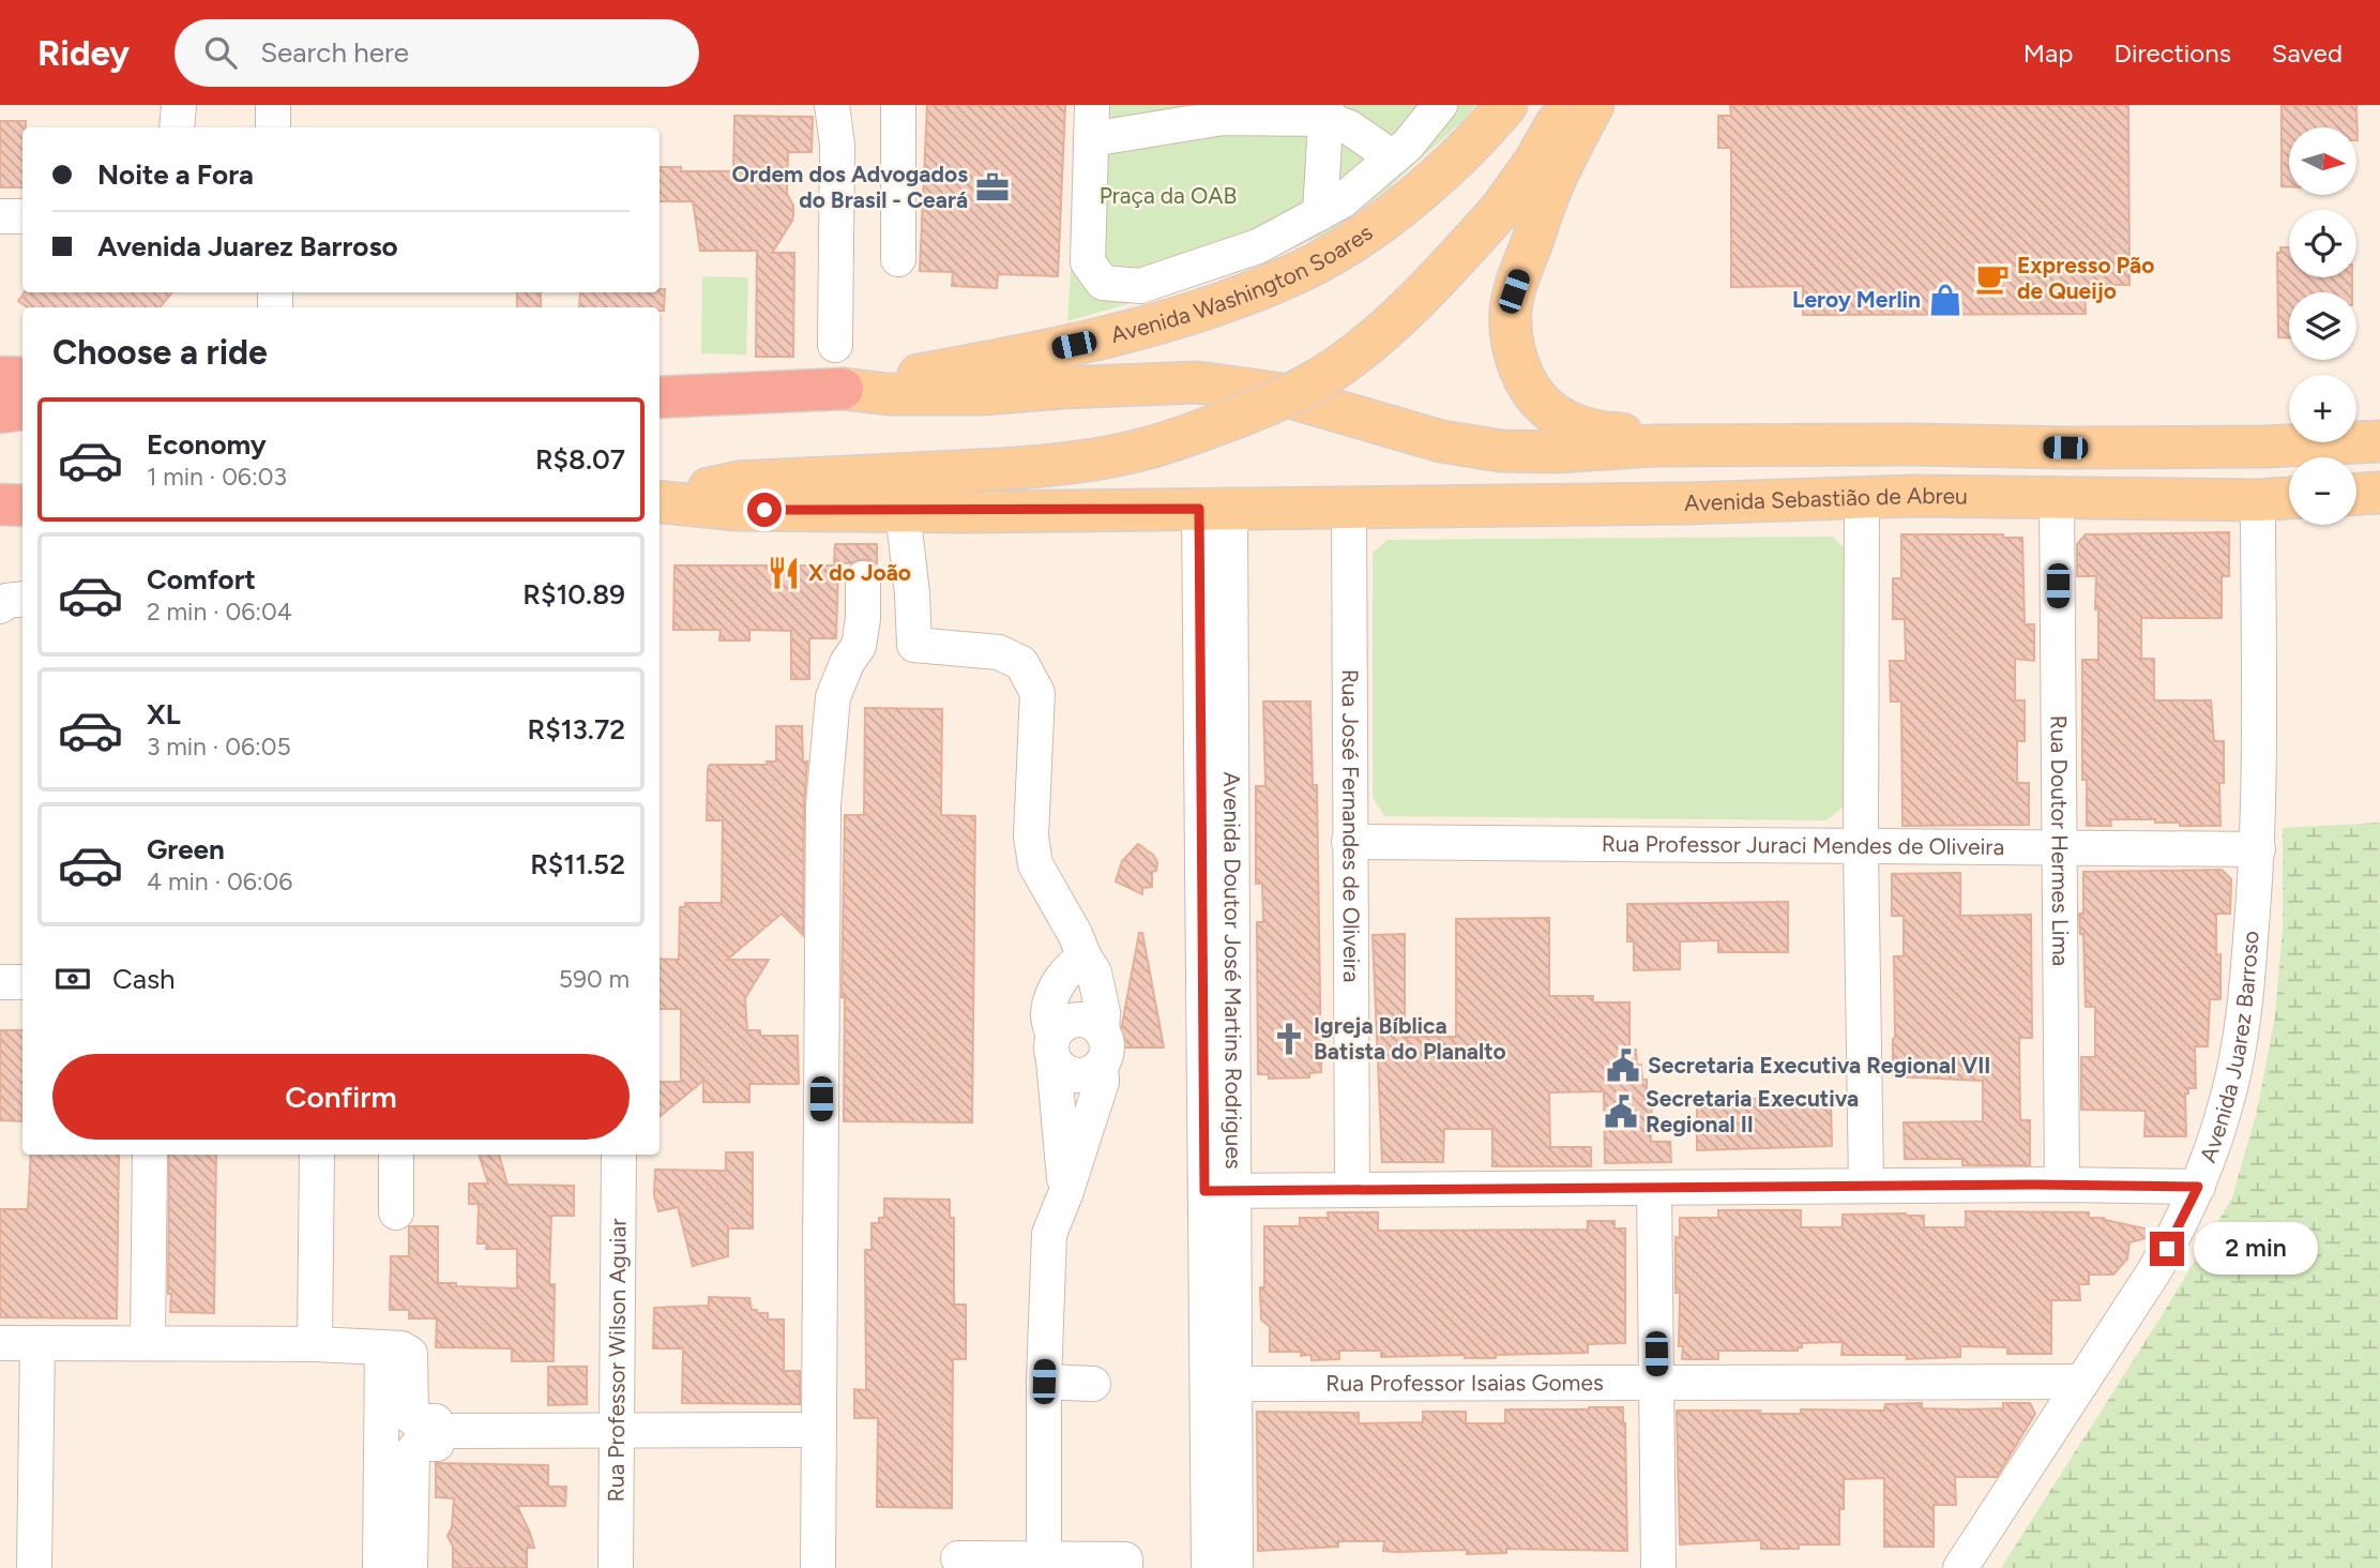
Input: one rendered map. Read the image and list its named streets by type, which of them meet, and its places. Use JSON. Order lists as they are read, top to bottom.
{
  "streets": {
    "highway": ["Avenida Washington Soares"],
    "main road": ["Avenida Sebastião de Abreu"],
    "street": [
      "Rua José Fernandes de Oliveira",
      "Rua Doutor Hermes Lima",
      "Rua Professor Juraci Mendes de Oliveira",
      "Avenida Doutor José Martins Rodrigues",
      "Avenida Juarez Barroso",
      "Rua Professor Wilson Aguiar",
      "Rua Professor Isaias Gomes"
    ]
  },
  "crossings": [
    ["Avenida Sebastião de Abreu", "Rua José Fernandes de Oliveira"],
    ["Avenida Sebastião de Abreu", "Rua Doutor Hermes Lima"],
    ["Avenida Sebastião de Abreu", "Avenida Juarez Barroso"],
    ["Rua José Fernandes de Oliveira", "Rua Professor Juraci Mendes de Oliveira"],
    ["Rua Doutor Hermes Lima", "Rua Professor Juraci Mendes de Oliveira"],
    ["Rua Professor Juraci Mendes de Oliveira", "Avenida Juarez Barroso"],
    ["Avenida Doutor José Martins Rodrigues", "Rua Professor Isaias Gomes"],
    ["Avenida Juarez Barroso", "Rua Professor Isaias Gomes"]
  ],
  "parks": ["Praça da OAB"],
  "places": {
    "office": ["Ordem dos Advogados do Brasil - Ceará"],
    "cafe": ["Expresso Pão de Queijo"],
    "shop": ["Leroy Merlin"],
    "restaurant": ["X do João"],
    "church": ["Igreja Bíblica Batista do Planalto"],
    "public building": ["Secretaria Executiva Regional VII", "Secretaria Executiva Regional II"]
  },
  "north": "right",
  "page": {
    "header": "Ridey",
    "search": "Search here",
    "nav": ["Map", "Directions", "Saved"],
    "map_buttons": ["+", "−"],
    "banner": ["Noite a Fora", "Avenida Juarez Barroso"],
    "heading": "Choose a ride",
    "list": [
      {
        "name": "Economy",
        "note": "1 min · 06:03",
        "value": "R$8.07"
      },
      {
        "name": "Comfort",
        "note": "2 min · 06:04",
        "value": "R$10.89"
      },
      {
        "name": "XL",
        "note": "3 min · 06:05",
        "value": "R$13.72"
      },
      {
        "name": "Green",
        "note": "4 min · 06:06",
        "value": "R$11.52"
      }
    ],
    "pay": ["Cash", "590 m"],
    "buttons": "Confirm",
    "bubble": "2 min"
  }
}
